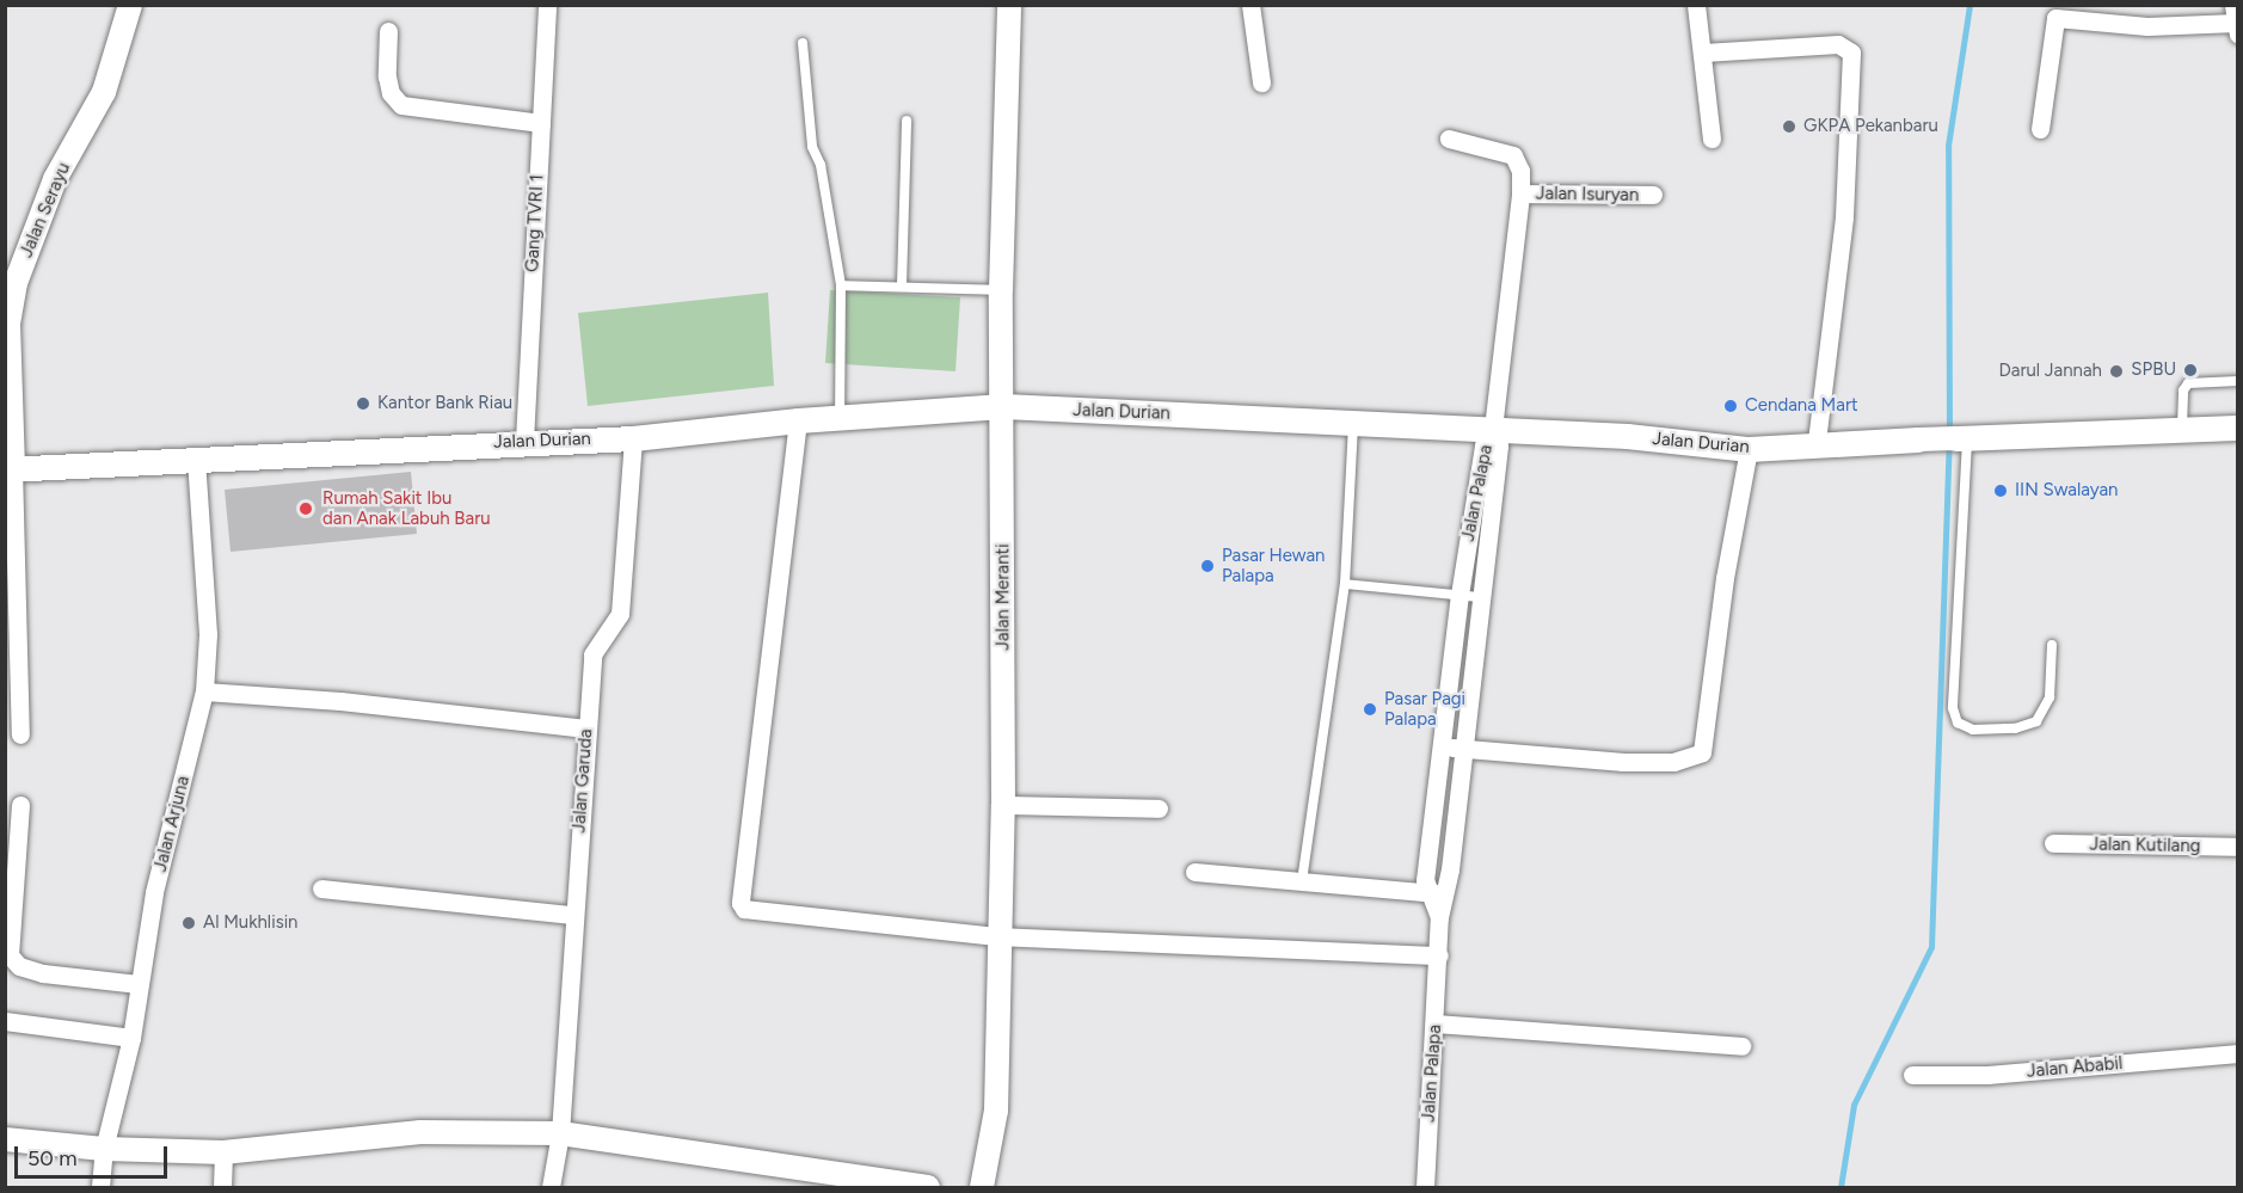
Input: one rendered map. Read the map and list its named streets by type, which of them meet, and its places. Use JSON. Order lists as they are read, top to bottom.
{
  "streets": {
    "main road": ["Jalan Durian"],
    "street": [
      "Jalan Isuryan",
      "Jalan Serayu",
      "Gang TVRI 1",
      "Jalan Palapa",
      "Jalan Meranti",
      "Jalan Garuda",
      "Jalan Arjuna",
      "Jalan Kutilang",
      "Jalan Ababil"
    ]
  },
  "crossings": [
    ["Jalan Serayu", "Jalan Durian"],
    ["Gang TVRI 1", "Jalan Durian"],
    ["Jalan Durian", "Jalan Palapa"],
    ["Jalan Durian", "Jalan Meranti"],
    ["Jalan Durian", "Jalan Garuda"],
    ["Jalan Durian", "Jalan Arjuna"]
  ],
  "places": [
    "GKPA Pekanbaru",
    "SPBU",
    "Darul Jannah",
    "Kantor Bank Riau",
    "Cendana Mart",
    "IIN Swalayan",
    "Rumah Sakit Ibu dan Anak Labuh Baru",
    "Pasar Hewan Palapa",
    "Pasar Pagi Palapa",
    "Al Mukhlisin"
  ],
  "scale_bar": "50 m"
}
